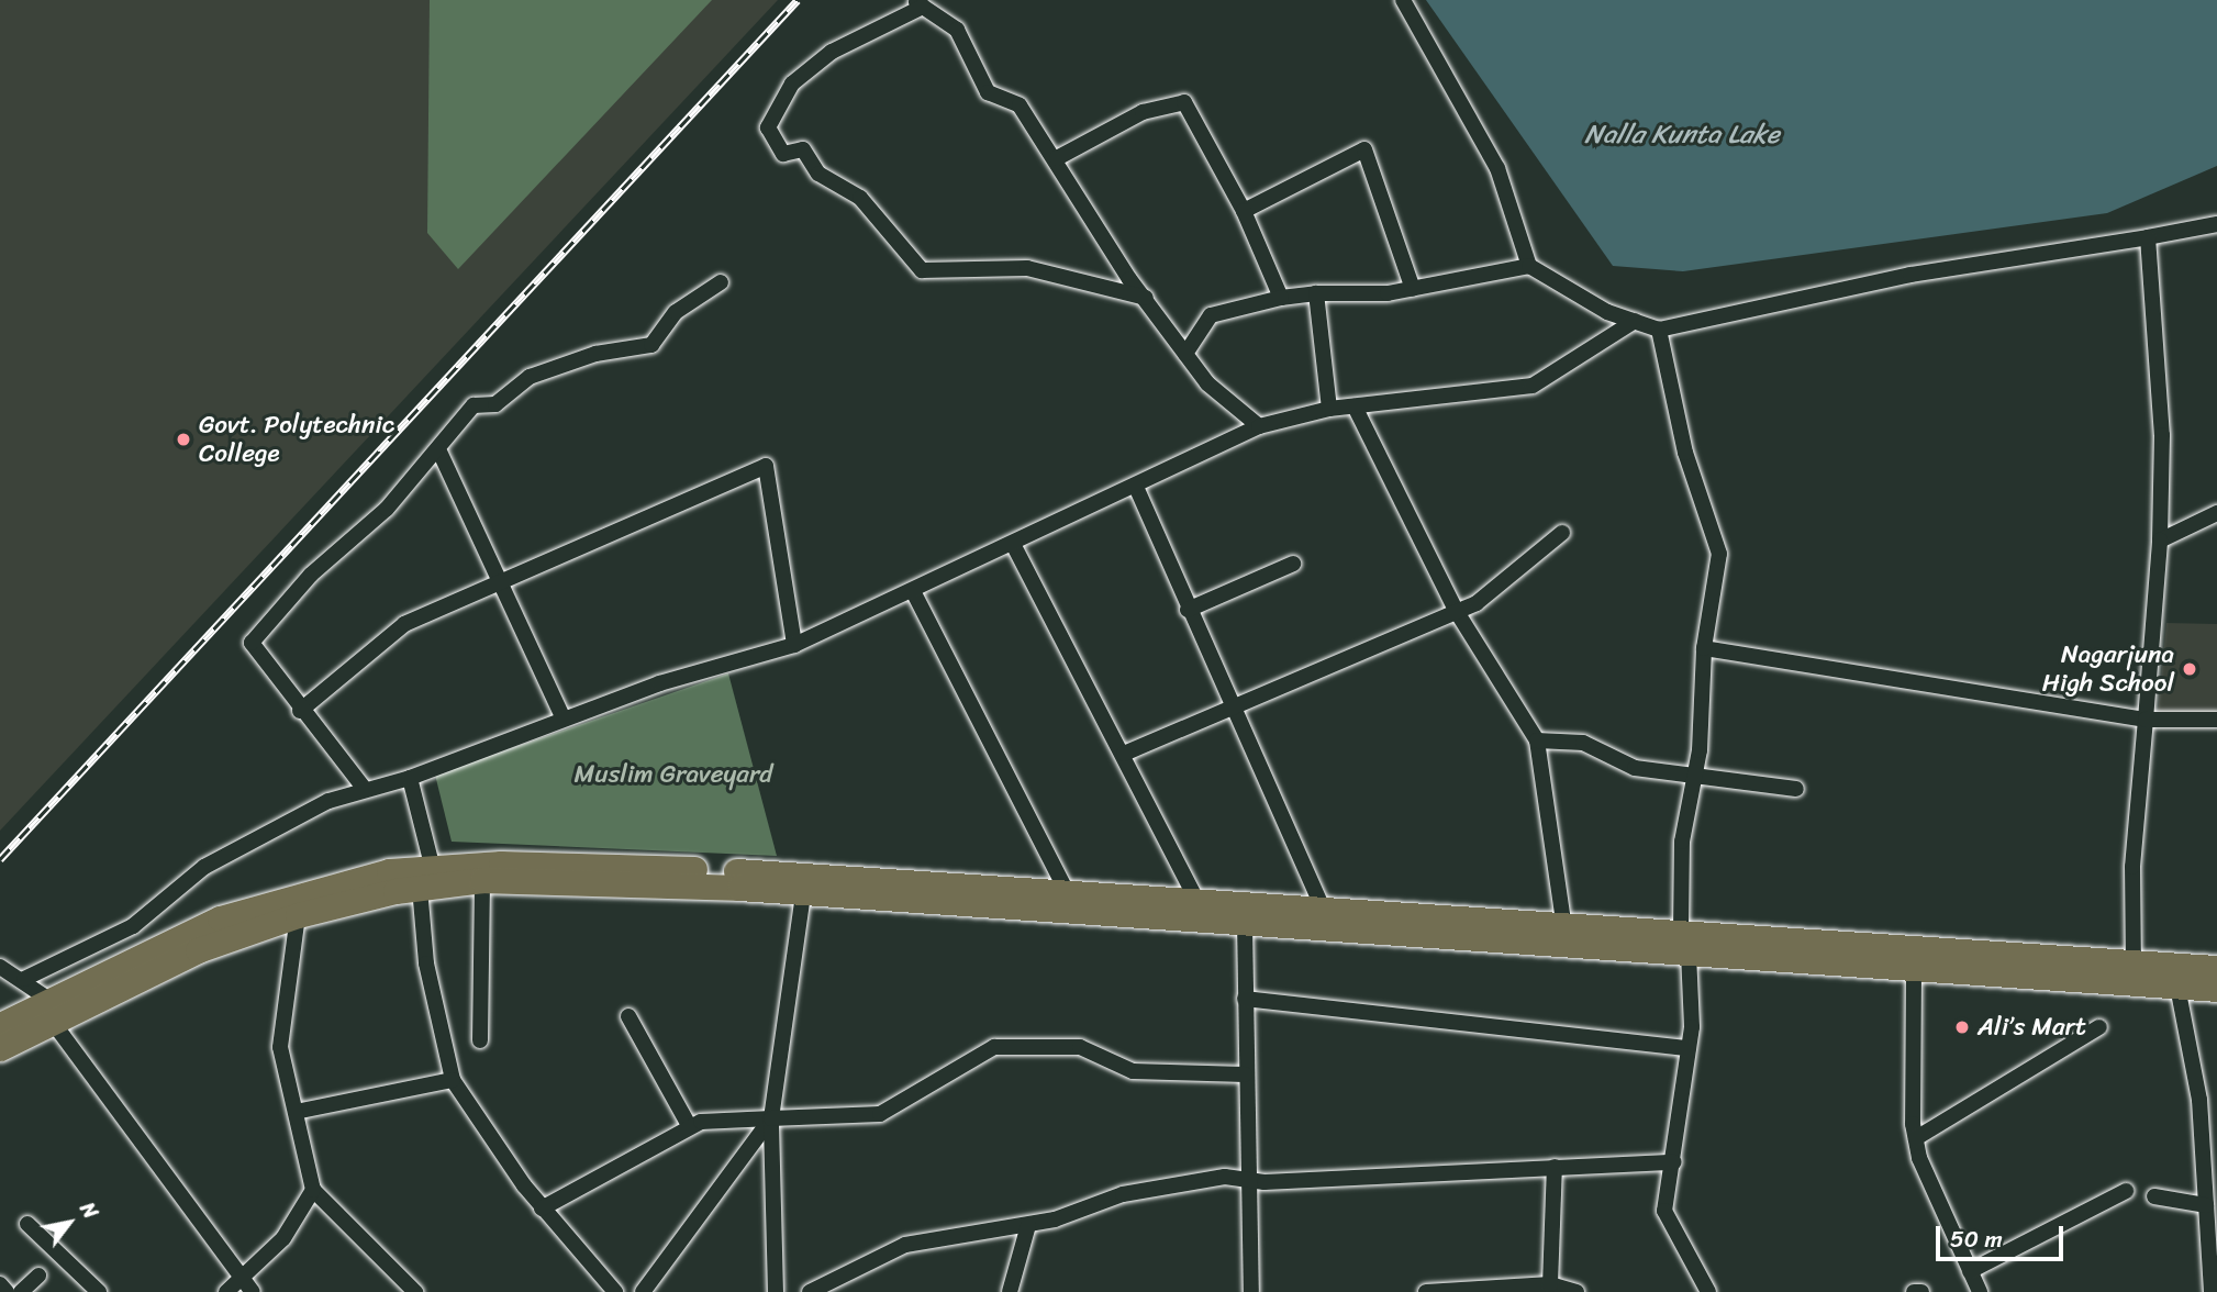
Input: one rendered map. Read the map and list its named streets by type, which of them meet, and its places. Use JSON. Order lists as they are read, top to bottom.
{
  "water": ["Nalla Kunta Lake"],
  "parks": ["Muslim Graveyard"],
  "places": ["Govt. Polytechnic College", "Nagarjuna High School", "Ali’s Mart"],
  "scale_bar": "50 m",
  "north": "top right"
}
